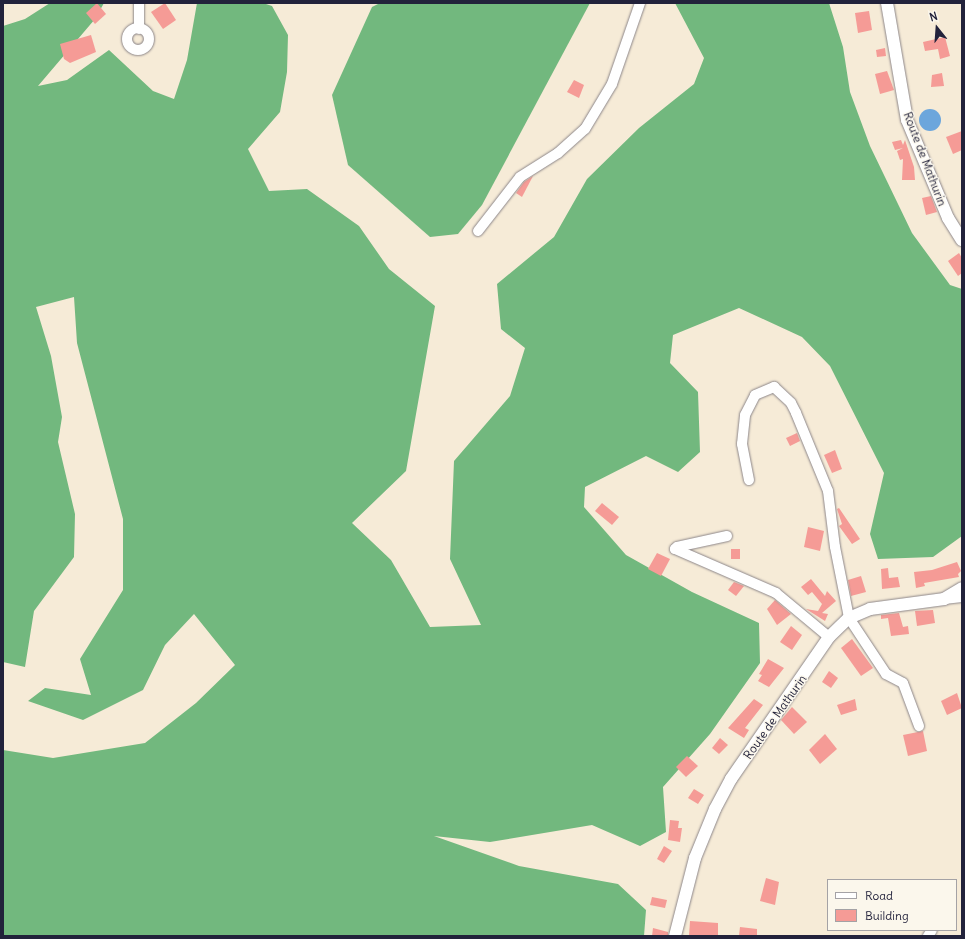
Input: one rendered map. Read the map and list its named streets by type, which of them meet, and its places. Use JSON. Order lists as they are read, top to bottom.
{
  "streets": {
    "street": ["Route de Mathurin"]
  },
  "legend": ["Road", "Building"],
  "north": "top"
}
